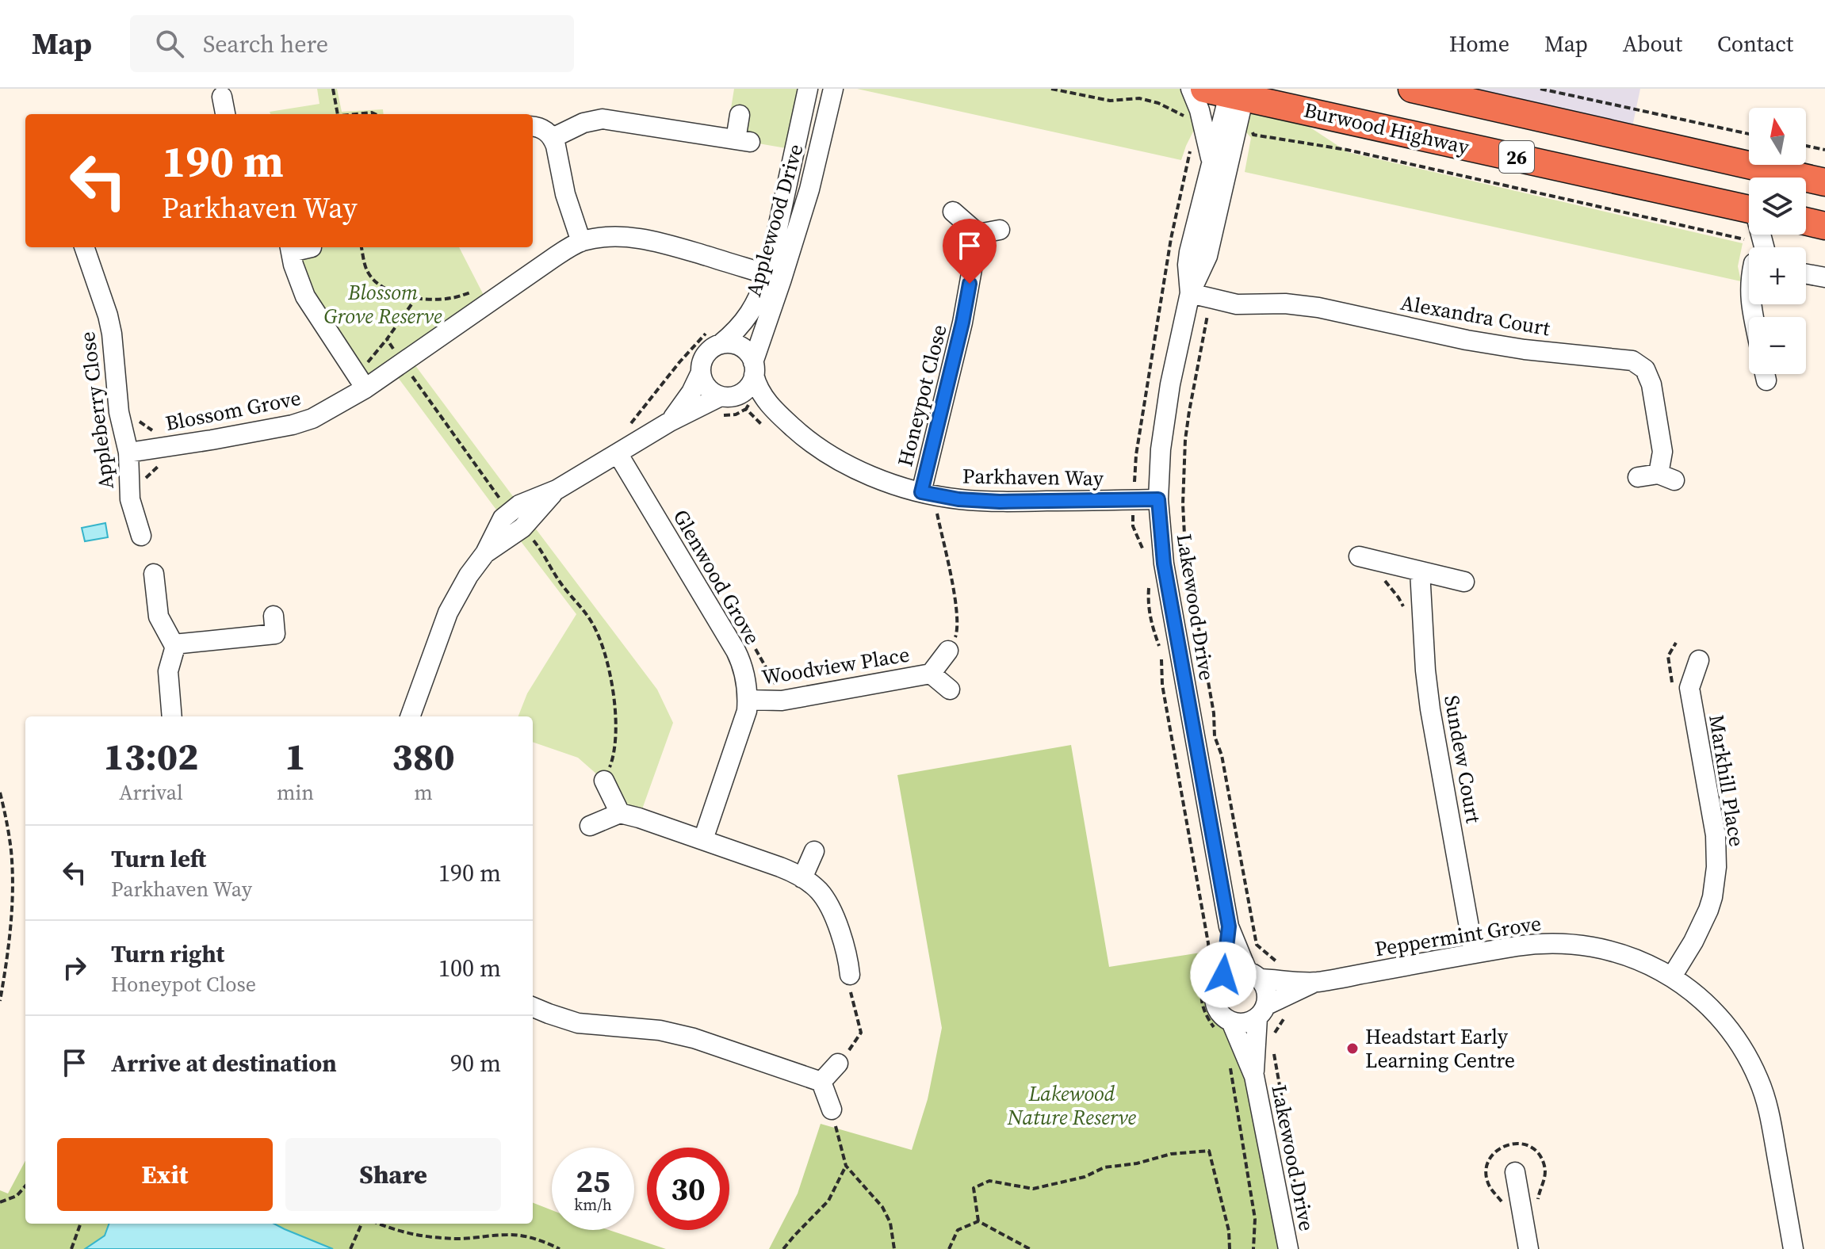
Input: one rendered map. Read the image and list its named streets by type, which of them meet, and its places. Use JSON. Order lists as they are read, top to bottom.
{
  "streets": {
    "highway": ["Burwood Highway", "26"],
    "street": [
      "Applewood Drive",
      "Alexandra Court",
      "Honeypot Close",
      "Appleberry Close",
      "Blossom Grove",
      "Parkhaven Way",
      "Glenwood Grove",
      "Lakewood Drive",
      "Woodview Place",
      "Sundew Court",
      "Markhill Place",
      "Peppermint Grove"
    ]
  },
  "crossings": [
    ["Burwood Highway", "Lakewood Drive"],
    ["Applewood Drive", "Blossom Grove"],
    ["Applewood Drive", "Parkhaven Way"],
    ["Alexandra Court", "Lakewood Drive"],
    ["Honeypot Close", "Parkhaven Way"],
    ["Appleberry Close", "Blossom Grove"],
    ["Parkhaven Way", "Lakewood Drive"],
    ["Glenwood Grove", "Woodview Place"],
    ["Lakewood Drive", "Peppermint Grove"],
    ["Sundew Court", "Peppermint Grove"],
    ["Markhill Place", "Peppermint Grove"]
  ],
  "parks": ["Blossom Grove Reserve", "Lakewood Nature Reserve"],
  "places": ["Headstart Early Learning Centre"],
  "north": "top",
  "page": {
    "header": "Map",
    "search": "Search here",
    "nav": [
      "Home",
      "Map",
      "About",
      "Contact"
    ],
    "map_buttons": ["+", "−"],
    "turn": ["190 m", "Parkhaven Way"],
    "eta": [
      "13:02",
      "Arrival",
      "1",
      "min",
      "380",
      "m"
    ],
    "list": [
      {
        "name": "Turn left",
        "note": "Parkhaven Way",
        "value": "190 m"
      },
      {
        "name": "Turn right",
        "note": "Honeypot Close",
        "value": "100 m"
      },
      {
        "name": "Arrive at destination",
        "value": "90 m"
      }
    ],
    "buttons": ["Exit", "Share"],
    "speed": "25 km/h",
    "limit": "30"
  }
}
